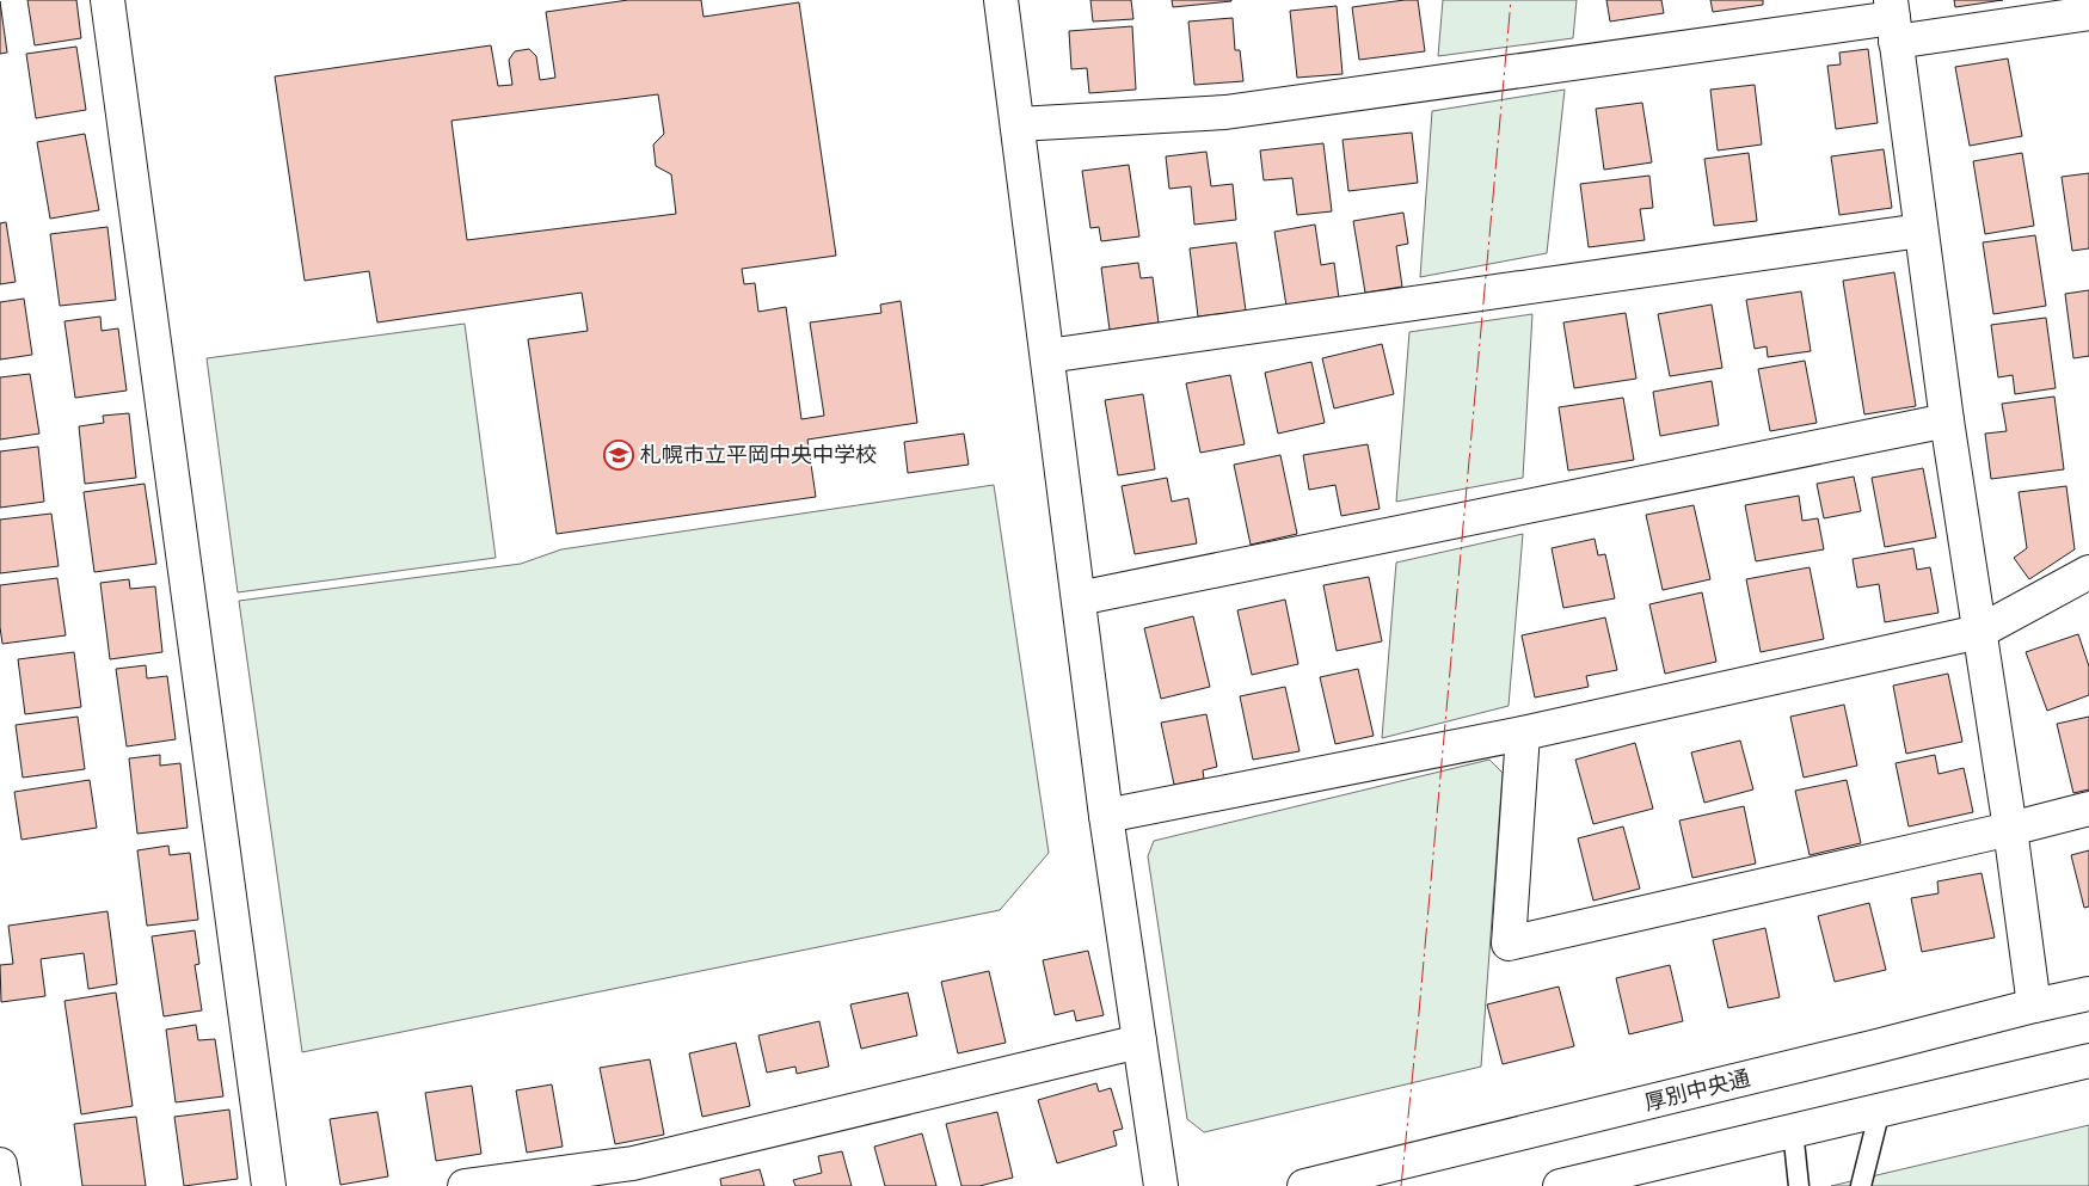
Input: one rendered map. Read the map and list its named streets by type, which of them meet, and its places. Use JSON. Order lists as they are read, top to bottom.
{
  "streets": {
    "street": ["厚別中央通"]
  },
  "places": {
    "school or university": ["札幌市立平岡中央中学校"]
  }
}
